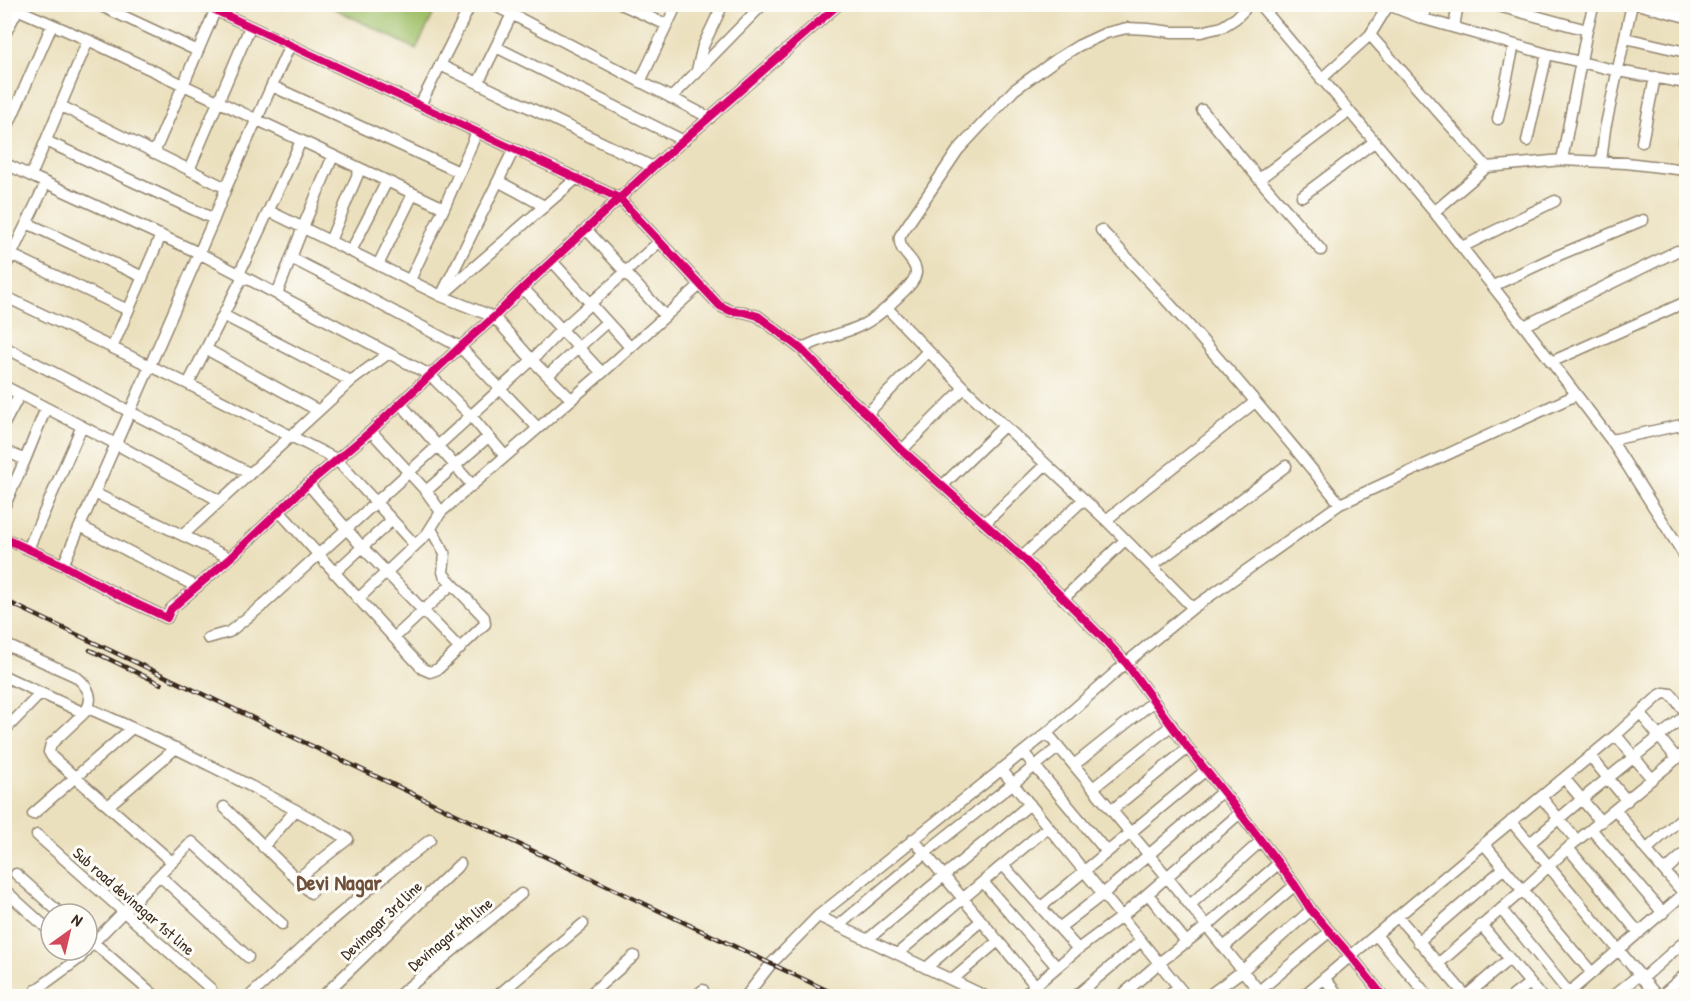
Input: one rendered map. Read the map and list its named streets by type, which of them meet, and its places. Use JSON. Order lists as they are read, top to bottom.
{
  "streets": {
    "street": ["Sub road devinagar 1st line", "Devinagar 3rd line", "Devinagar 4th line"]
  },
  "districts": ["Devi Nagar"],
  "north": "top right"
}
